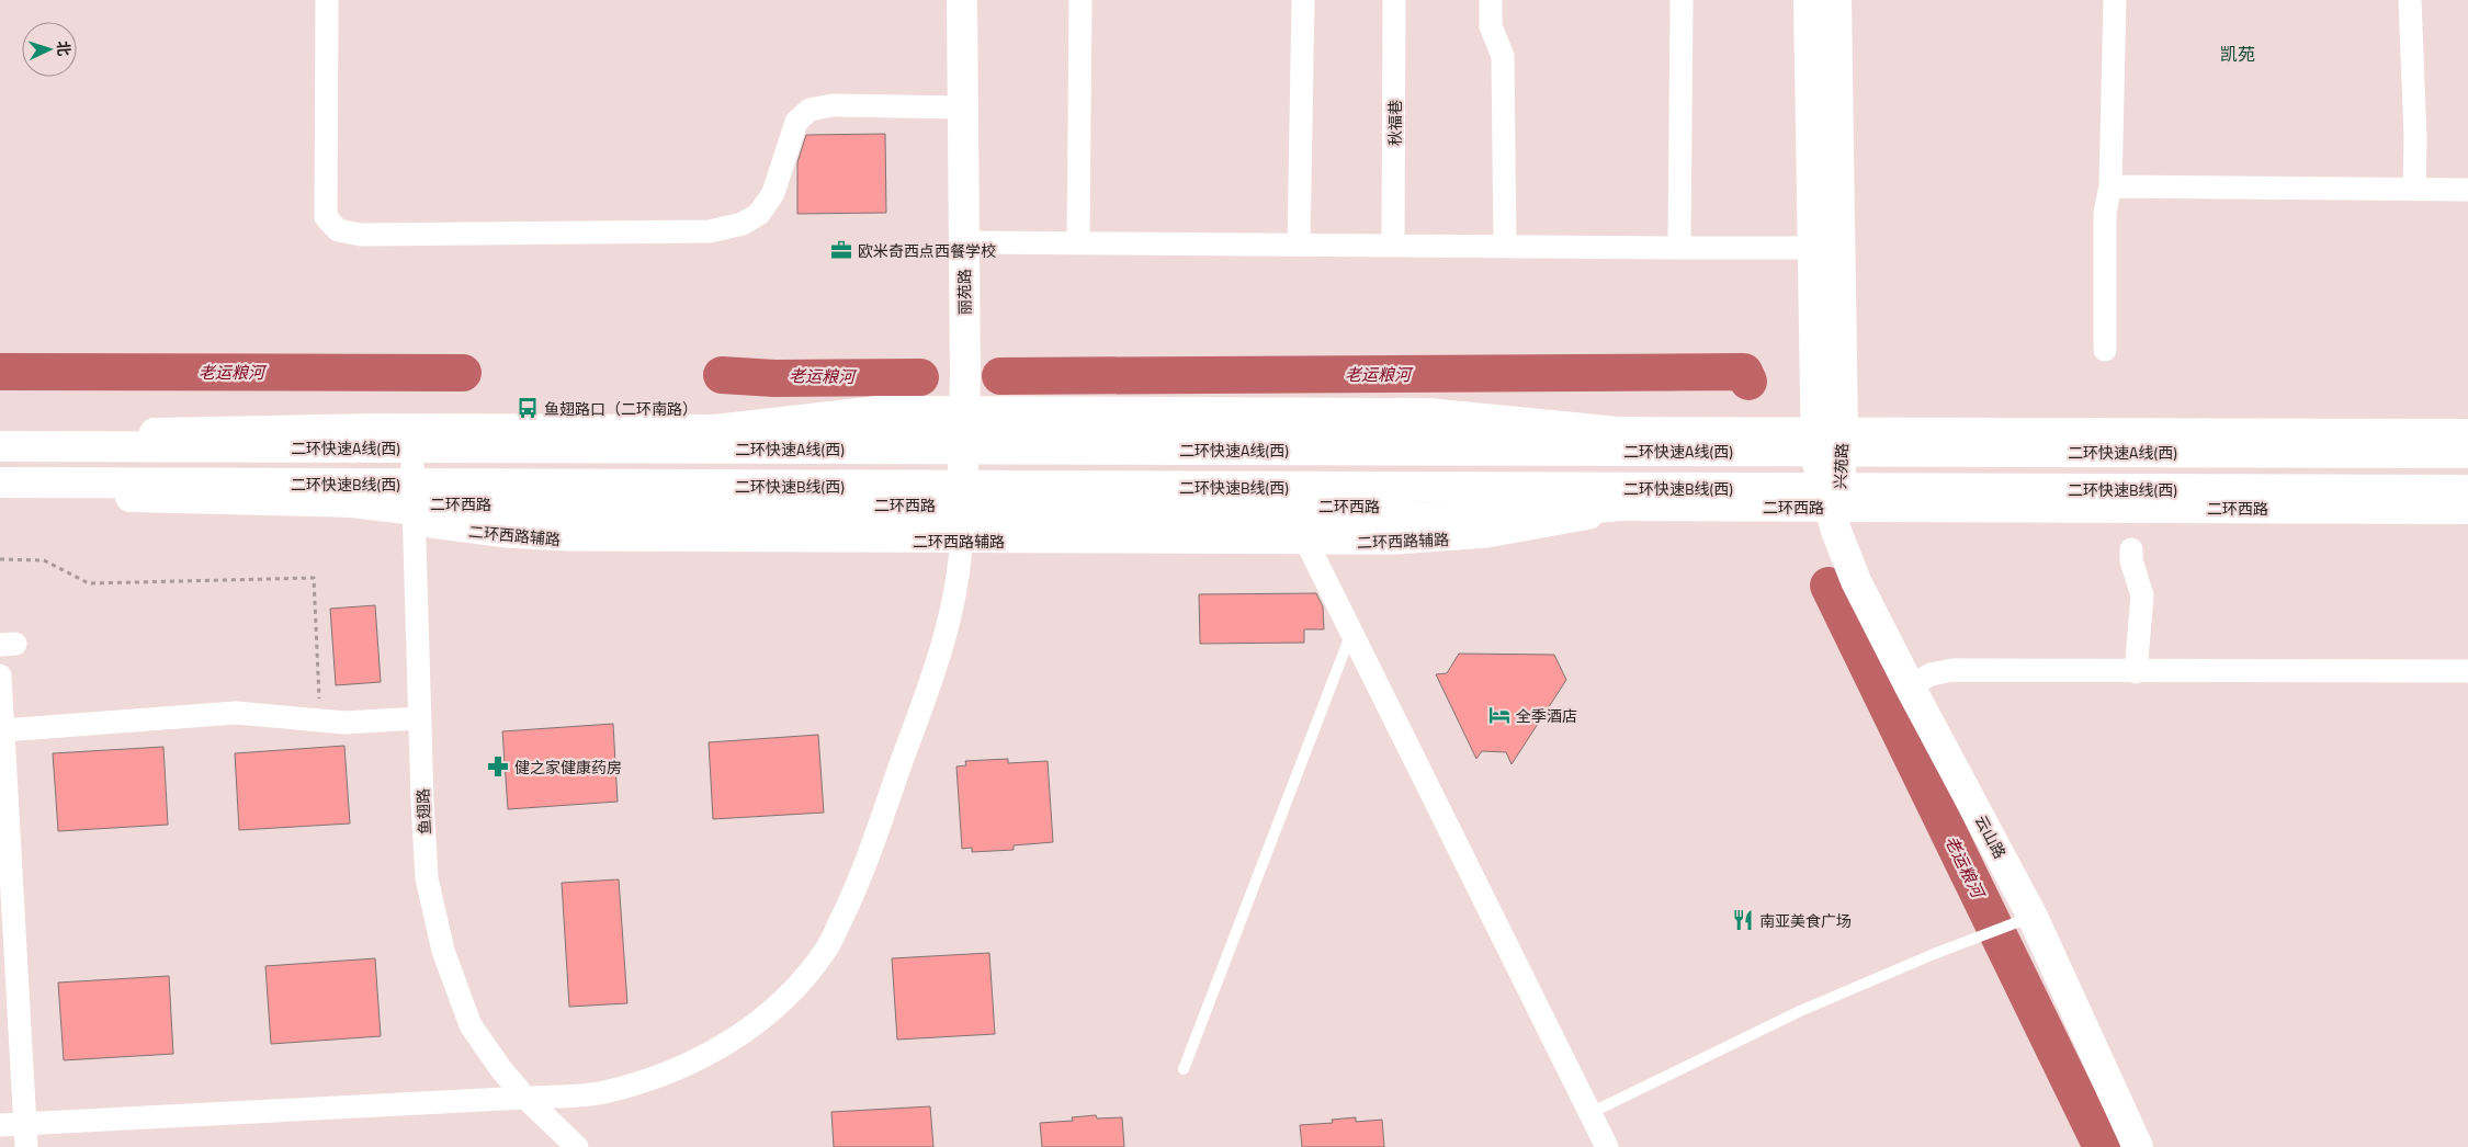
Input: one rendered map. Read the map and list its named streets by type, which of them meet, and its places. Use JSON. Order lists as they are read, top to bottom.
{
  "streets": {
    "main road": [
      "丽苑路",
      "二环快速A线(西)",
      "兴苑路",
      "二环快速B线(西)",
      "二环西路",
      "云山路"
    ],
    "street": ["秋福巷", "二环西路辅路", "鱼翅路"]
  },
  "crossings": [
    ["丽苑路", "二环西路"],
    ["丽苑路", "二环西路辅路"],
    ["兴苑路", "二环西路"],
    ["兴苑路", "云山路"],
    ["二环西路", "二环西路辅路"],
    ["二环西路", "鱼翅路"],
    ["二环西路", "云山路"]
  ],
  "districts": ["凯苑"],
  "water": ["老运粮河"],
  "places": {
    "office": ["欧米奇西点西餐学校"],
    "bus stop": ["鱼翅路口（二环南路）"],
    "hotel": ["全季酒店"],
    "pharmacy": ["健之家健康药房"],
    "restaurant": ["南亚美食广场"]
  },
  "north": "right"
}
